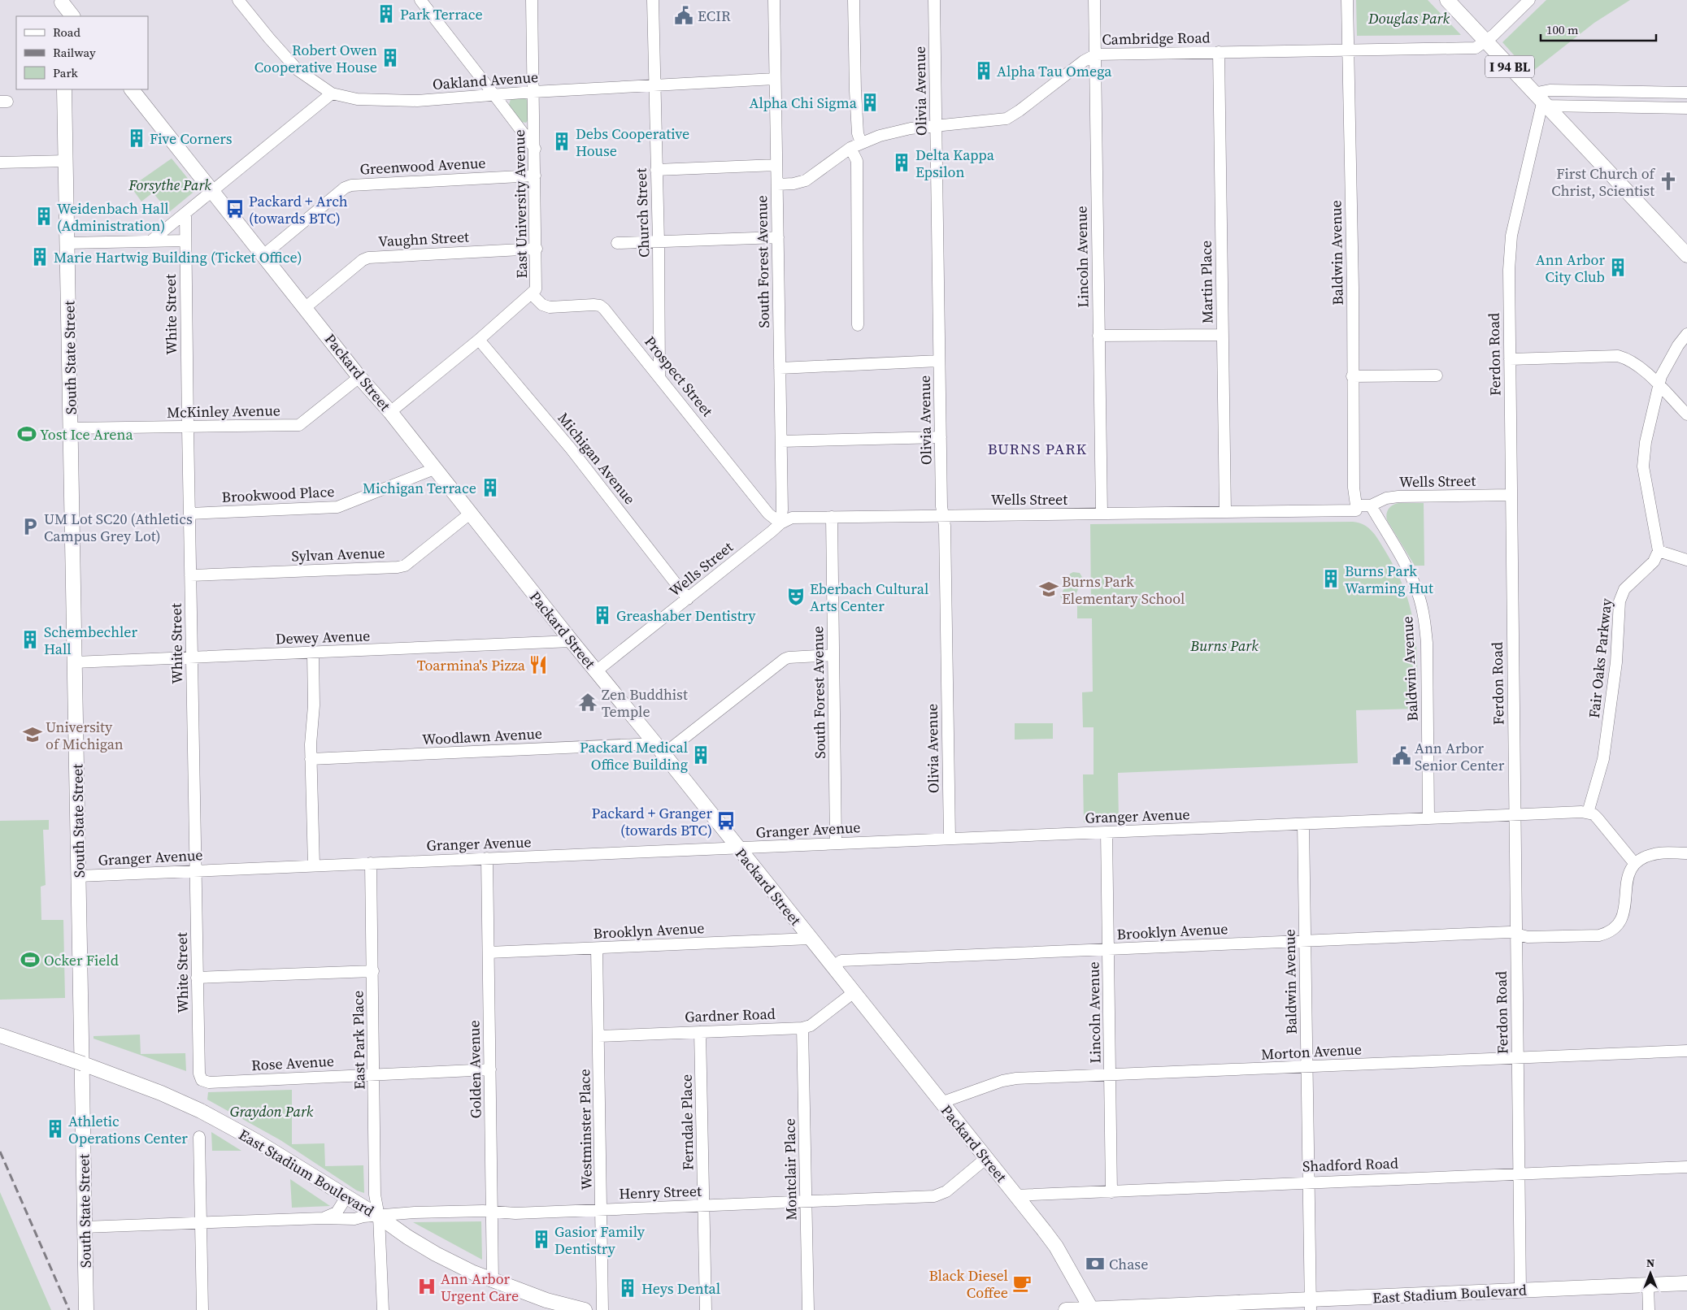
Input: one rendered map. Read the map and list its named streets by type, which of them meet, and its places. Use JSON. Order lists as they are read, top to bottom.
{
  "streets": {
    "main road": [
      "I 94 BL",
      "South State Street",
      "Packard Street",
      "East Stadium Boulevard"
    ],
    "street": [
      "Cambridge Road",
      "Oakland Avenue",
      "Olivia Avenue",
      "Greenwood Avenue",
      "East University Avenue",
      "Church Street",
      "Vaughn Street",
      "Baldwin Avenue",
      "Lincoln Avenue",
      "South Forest Avenue",
      "Martin Place",
      "White Street",
      "Ferdon Road",
      "Prospect Street",
      "McKinley Avenue",
      "Michigan Avenue",
      "Wells Street",
      "Brookwood Place",
      "Sylvan Avenue",
      "Dewey Avenue",
      "Fair Oaks Parkway",
      "Woodlawn Avenue",
      "Granger Avenue",
      "Brooklyn Avenue",
      "Gardner Road",
      "East Park Place",
      "Morton Avenue",
      "Rose Avenue",
      "Golden Avenue",
      "Ferndale Place",
      "Westminster Place",
      "Shadford Road",
      "Montclair Place",
      "Henry Street"
    ]
  },
  "crossings": [
    ["Cambridge Road", "I 94 BL"],
    ["Cambridge Road", "Olivia Avenue"],
    ["Cambridge Road", "Baldwin Avenue"],
    ["Cambridge Road", "Lincoln Avenue"],
    ["Cambridge Road", "South Forest Avenue"],
    ["Cambridge Road", "Martin Place"],
    ["I 94 BL", "Ferdon Road"],
    ["Oakland Avenue", "East University Avenue"],
    ["Oakland Avenue", "Church Street"],
    ["Oakland Avenue", "South Forest Avenue"],
    ["Olivia Avenue", "Wells Street"],
    ["Olivia Avenue", "Granger Avenue"],
    ["Greenwood Avenue", "East University Avenue"],
    ["Greenwood Avenue", "Packard Street"],
    ["East University Avenue", "Vaughn Street"],
    ["East University Avenue", "Packard Street"],
    ["East University Avenue", "Prospect Street"],
    ["East University Avenue", "Michigan Avenue"],
    ["Church Street", "Prospect Street"],
    ["Vaughn Street", "Packard Street"],
    ["Baldwin Avenue", "Wells Street"],
    ["Baldwin Avenue", "Granger Avenue"],
    ["Baldwin Avenue", "Brooklyn Avenue"],
    ["Baldwin Avenue", "Morton Avenue"],
    ["Baldwin Avenue", "Shadford Road"],
    ["Baldwin Avenue", "East Stadium Boulevard"],
    ["Lincoln Avenue", "Wells Street"],
    ["Lincoln Avenue", "Granger Avenue"],
    ["Lincoln Avenue", "Brooklyn Avenue"],
    ["Lincoln Avenue", "Morton Avenue"],
    ["Lincoln Avenue", "Shadford Road"],
    ["South Forest Avenue", "Prospect Street"],
    ["South Forest Avenue", "Wells Street"],
    ["South Forest Avenue", "Granger Avenue"],
    ["Martin Place", "Wells Street"],
    ["White Street", "McKinley Avenue"],
    ["White Street", "Brookwood Place"],
    ["White Street", "Sylvan Avenue"],
    ["White Street", "Dewey Avenue"],
    ["White Street", "Granger Avenue"],
    ["White Street", "Rose Avenue"],
    ["Ferdon Road", "Wells Street"],
    ["Ferdon Road", "Granger Avenue"],
    ["Ferdon Road", "Brooklyn Avenue"],
    ["Ferdon Road", "Morton Avenue"],
    ["Ferdon Road", "Shadford Road"],
    ["Ferdon Road", "East Stadium Boulevard"],
    ["South State Street", "McKinley Avenue"],
    ["South State Street", "Dewey Avenue"],
    ["South State Street", "Granger Avenue"],
    ["South State Street", "Henry Street"],
    ["Packard Street", "McKinley Avenue"],
    ["Packard Street", "Wells Street"],
    ["Packard Street", "Brookwood Place"],
    ["Packard Street", "Sylvan Avenue"],
    ["Packard Street", "Dewey Avenue"],
    ["Packard Street", "Woodlawn Avenue"],
    ["Packard Street", "Granger Avenue"],
    ["Packard Street", "Brooklyn Avenue"],
    ["Packard Street", "Gardner Road"],
    ["Packard Street", "Morton Avenue"],
    ["Packard Street", "Shadford Road"],
    ["Packard Street", "East Stadium Boulevard"],
    ["Packard Street", "Henry Street"],
    ["Prospect Street", "Wells Street"],
    ["Michigan Avenue", "Wells Street"],
    ["Fair Oaks Parkway", "Granger Avenue"],
    ["Granger Avenue", "East Park Place"],
    ["Granger Avenue", "Golden Avenue"],
    ["Brooklyn Avenue", "Golden Avenue"],
    ["Brooklyn Avenue", "Westminster Place"],
    ["Gardner Road", "Ferndale Place"],
    ["Gardner Road", "Westminster Place"],
    ["Gardner Road", "Montclair Place"],
    ["East Park Place", "Rose Avenue"],
    ["East Park Place", "East Stadium Boulevard"],
    ["East Park Place", "Henry Street"],
    ["Rose Avenue", "Golden Avenue"],
    ["Golden Avenue", "East Stadium Boulevard"],
    ["Golden Avenue", "Henry Street"],
    ["Ferndale Place", "Henry Street"],
    ["Westminster Place", "Henry Street"],
    ["Montclair Place", "Henry Street"],
    ["East Stadium Boulevard", "Henry Street"]
  ],
  "districts": ["BURNS PARK"],
  "parks": [
    "Douglas Park",
    "Forsythe Park",
    "Burns Park",
    "Graydon Park"
  ],
  "places": {
    "building": [
      "Park Terrace",
      "Robert Owen Cooperative House",
      "Alpha Tau Omega",
      "Alpha Chi Sigma",
      "Five Corners",
      "Debs Cooperative House",
      "Delta Kappa Epsilon",
      "Weidenbach Hall (Administration)",
      "Marie Hartwig Building (Ticket Office)",
      "Ann Arbor City Club",
      "Michigan Terrace",
      "Burns Park Warming Hut",
      "Greashaber Dentistry",
      "Schembechler Hall",
      "Packard Medical Office Building",
      "Athletic Operations Center",
      "Gasior Family Dentistry",
      "Heys Dental"
    ],
    "public building": ["ECIR", "Ann Arbor Senior Center"],
    "church": ["First Church of Christ, Scientist"],
    "bus stop": ["Packard + Arch (towards BTC)", "Packard + Granger (towards BTC)"],
    "sports": ["Yost Ice Arena", "Ocker Field"],
    "parking": ["UM Lot SC20 (Athletics Campus Grey Lot)"],
    "school or university": ["Burns Park Elementary School", "University of Michigan"],
    "theatre": ["Eberbach Cultural Arts Center"],
    "restaurant": ["Toarmina's Pizza"],
    "temple": ["Zen Buddhist Temple"],
    "bank": ["Chase"],
    "cafe": ["Black Diesel Coffee"],
    "hospital": ["Ann Arbor Urgent Care"]
  },
  "legend": ["Road", "Railway", "Park"],
  "scale_bar": "100 m",
  "north": "top"
}
